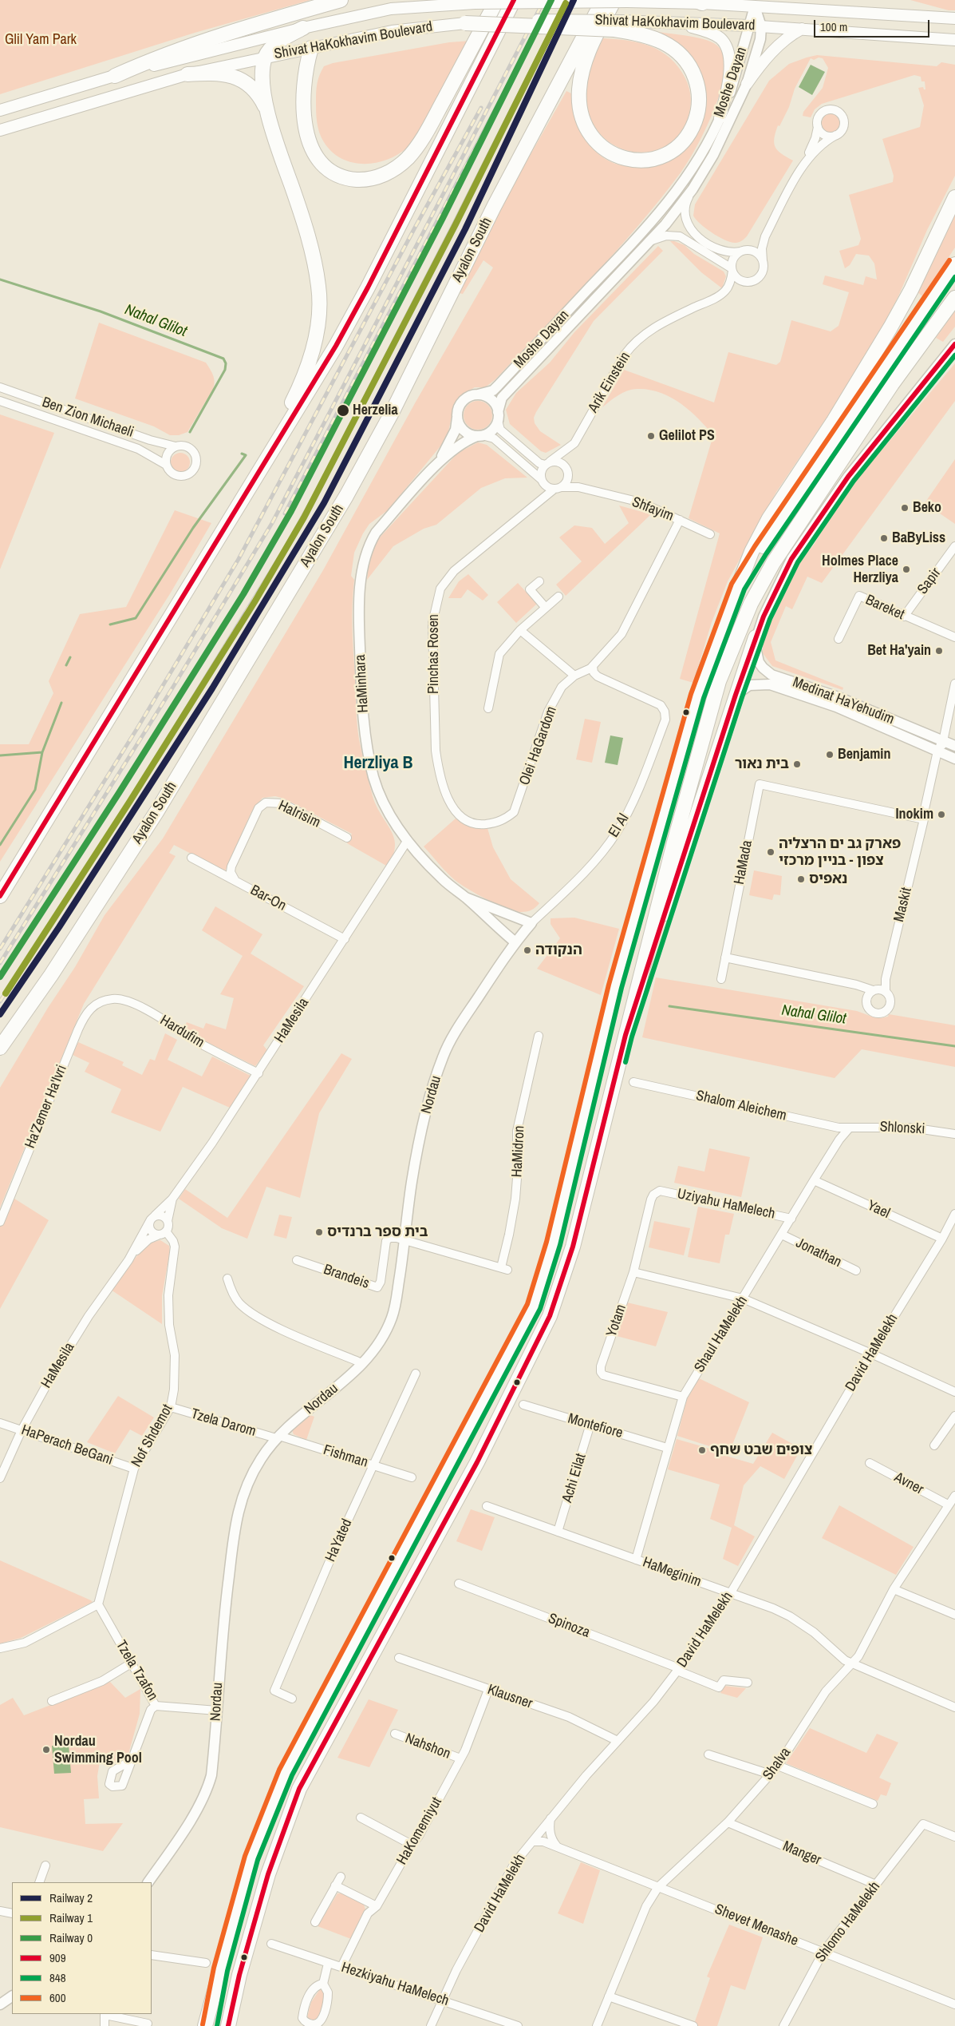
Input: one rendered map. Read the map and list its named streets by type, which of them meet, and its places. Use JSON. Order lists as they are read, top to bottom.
{
  "streets": {
    "highway": ["Ayalon South"],
    "main road": ["Shivat HaKokhavim Boulevard"],
    "street": [
      "Moshe Dayan",
      "Arik Einstein",
      "Ben Zion Michaeli",
      "Shfayim",
      "Sapir",
      "Bareket",
      "Pinchas Rosen",
      "HaMinhara",
      "Medinat HaYehudim",
      "Olei HaGardom",
      "HaIrisim",
      "El Al",
      "HaMada",
      "Bar-On",
      "Maskit",
      "HaMesila",
      "Hardufim",
      "Nordau",
      "Shalom Aleichem",
      "Ha'Zemer Ha'Ivri",
      "Shlonski",
      "HaMidron",
      "Uziyahu HaMelech",
      "Yael",
      "Jonathan",
      "Brandeis",
      "Yotam",
      "Shaul HaMelekh",
      "David HaMelekh",
      "Tzela Darom",
      "Montefiore",
      "Nof Shdemot",
      "HaPerach BeGani",
      "Fishman",
      "Achi Eilat",
      "Avner",
      "HaYated",
      "HaMeginim",
      "Spinoza",
      "Tzela Tzafon",
      "Klausner",
      "Nahshon",
      "Shalva",
      "HaKomemiyut",
      "Manger",
      "Shlomo HaMelekh",
      "Shevet Menashe",
      "Hezkiyahu HaMelech"
    ]
  },
  "crossings": [
    ["Shivat HaKokhavim Boulevard", "Moshe Dayan"],
    ["Moshe Dayan", "Shfayim"],
    ["Moshe Dayan", "HaMinhara"],
    ["Arik Einstein", "Shfayim"],
    ["Arik Einstein", "Pinchas Rosen"],
    ["Shfayim", "Pinchas Rosen"],
    ["Shfayim", "HaMinhara"],
    ["Shfayim", "Olei HaGardom"],
    ["Sapir", "Bareket"],
    ["Pinchas Rosen", "Olei HaGardom"],
    ["HaMinhara", "El Al"],
    ["HaMinhara", "HaMesila"],
    ["HaMinhara", "Nordau"],
    ["Medinat HaYehudim", "Maskit"],
    ["Olei HaGardom", "El Al"],
    ["HaIrisim", "Bar-On"],
    ["El Al", "Nordau"],
    ["HaMada", "Maskit"],
    ["Bar-On", "HaMesila"],
    ["HaMesila", "Hardufim"],
    ["HaMesila", "Nof Shdemot"],
    ["HaMesila", "HaPerach BeGani"],
    ["Hardufim", "Ha'Zemer Ha'Ivri"],
    ["Nordau", "HaMidron"],
    ["Nordau", "Brandeis"],
    ["Nordau", "Tzela Darom"],
    ["Nordau", "Fishman"],
    ["Nordau", "Tzela Tzafon"],
    ["Shalom Aleichem", "Shlonski"],
    ["Shalom Aleichem", "Shaul HaMelekh"],
    ["Shlonski", "Shaul HaMelekh"],
    ["HaMidron", "Brandeis"],
    ["Uziyahu HaMelech", "Yotam"],
    ["Uziyahu HaMelech", "Shaul HaMelekh"],
    ["Yael", "Shaul HaMelekh"],
    ["Yael", "David HaMelekh"],
    ["Jonathan", "Shaul HaMelekh"],
    ["Yotam", "Shaul HaMelekh"],
    ["Shaul HaMelekh", "Montefiore"],
    ["Shaul HaMelekh", "HaMeginim"],
    ["David HaMelekh", "HaMeginim"],
    ["David HaMelekh", "Spinoza"],
    ["David HaMelekh", "Klausner"],
    ["David HaMelekh", "Shevet Menashe"],
    ["David HaMelekh", "Hezkiyahu HaMelech"],
    ["Tzela Darom", "Nof Shdemot"],
    ["Tzela Darom", "Fishman"],
    ["Montefiore", "Achi Eilat"],
    ["Nof Shdemot", "HaPerach BeGani"],
    ["Nof Shdemot", "Tzela Tzafon"],
    ["Fishman", "HaYated"],
    ["Achi Eilat", "HaMeginim"],
    ["Avner", "Shalva"],
    ["HaMeginim", "Shalva"],
    ["Klausner", "HaKomemiyut"],
    ["Nahshon", "HaKomemiyut"],
    ["Shalva", "Manger"],
    ["Shalva", "Shevet Menashe"],
    ["HaKomemiyut", "Hezkiyahu HaMelech"],
    ["Manger", "Shlomo HaMelekh"],
    ["Shlomo HaMelekh", "Shevet Menashe"]
  ],
  "districts": ["Herzliya B"],
  "water": ["Nahal Glilot"],
  "parks": ["Glil Yam Park"],
  "places": [
    "Herzelia",
    "Gelilot PS",
    "Beko",
    "BaByLiss",
    "Holmes Place Herzliya",
    "Bet Ha'yain",
    "Benjamin",
    "בית נאור",
    "Inokim",
    "פארק גב ים הרצליה צפון - בניין מרכזי",
    "נאפיס",
    "הנקודה",
    "בית ספר ברנדיס",
    "צופים שבט שחף",
    "Nordau Swimming Pool"
  ],
  "lines": [
    "rail line 2",
    "rail line 0",
    "transit line 909",
    "rail line 1",
    "transit line 600",
    "transit line 848"
  ],
  "legend": [
    "Railway 2",
    "Railway 1",
    "Railway 0",
    "909",
    "848",
    "600"
  ],
  "scale_bar": "100 m"
}
